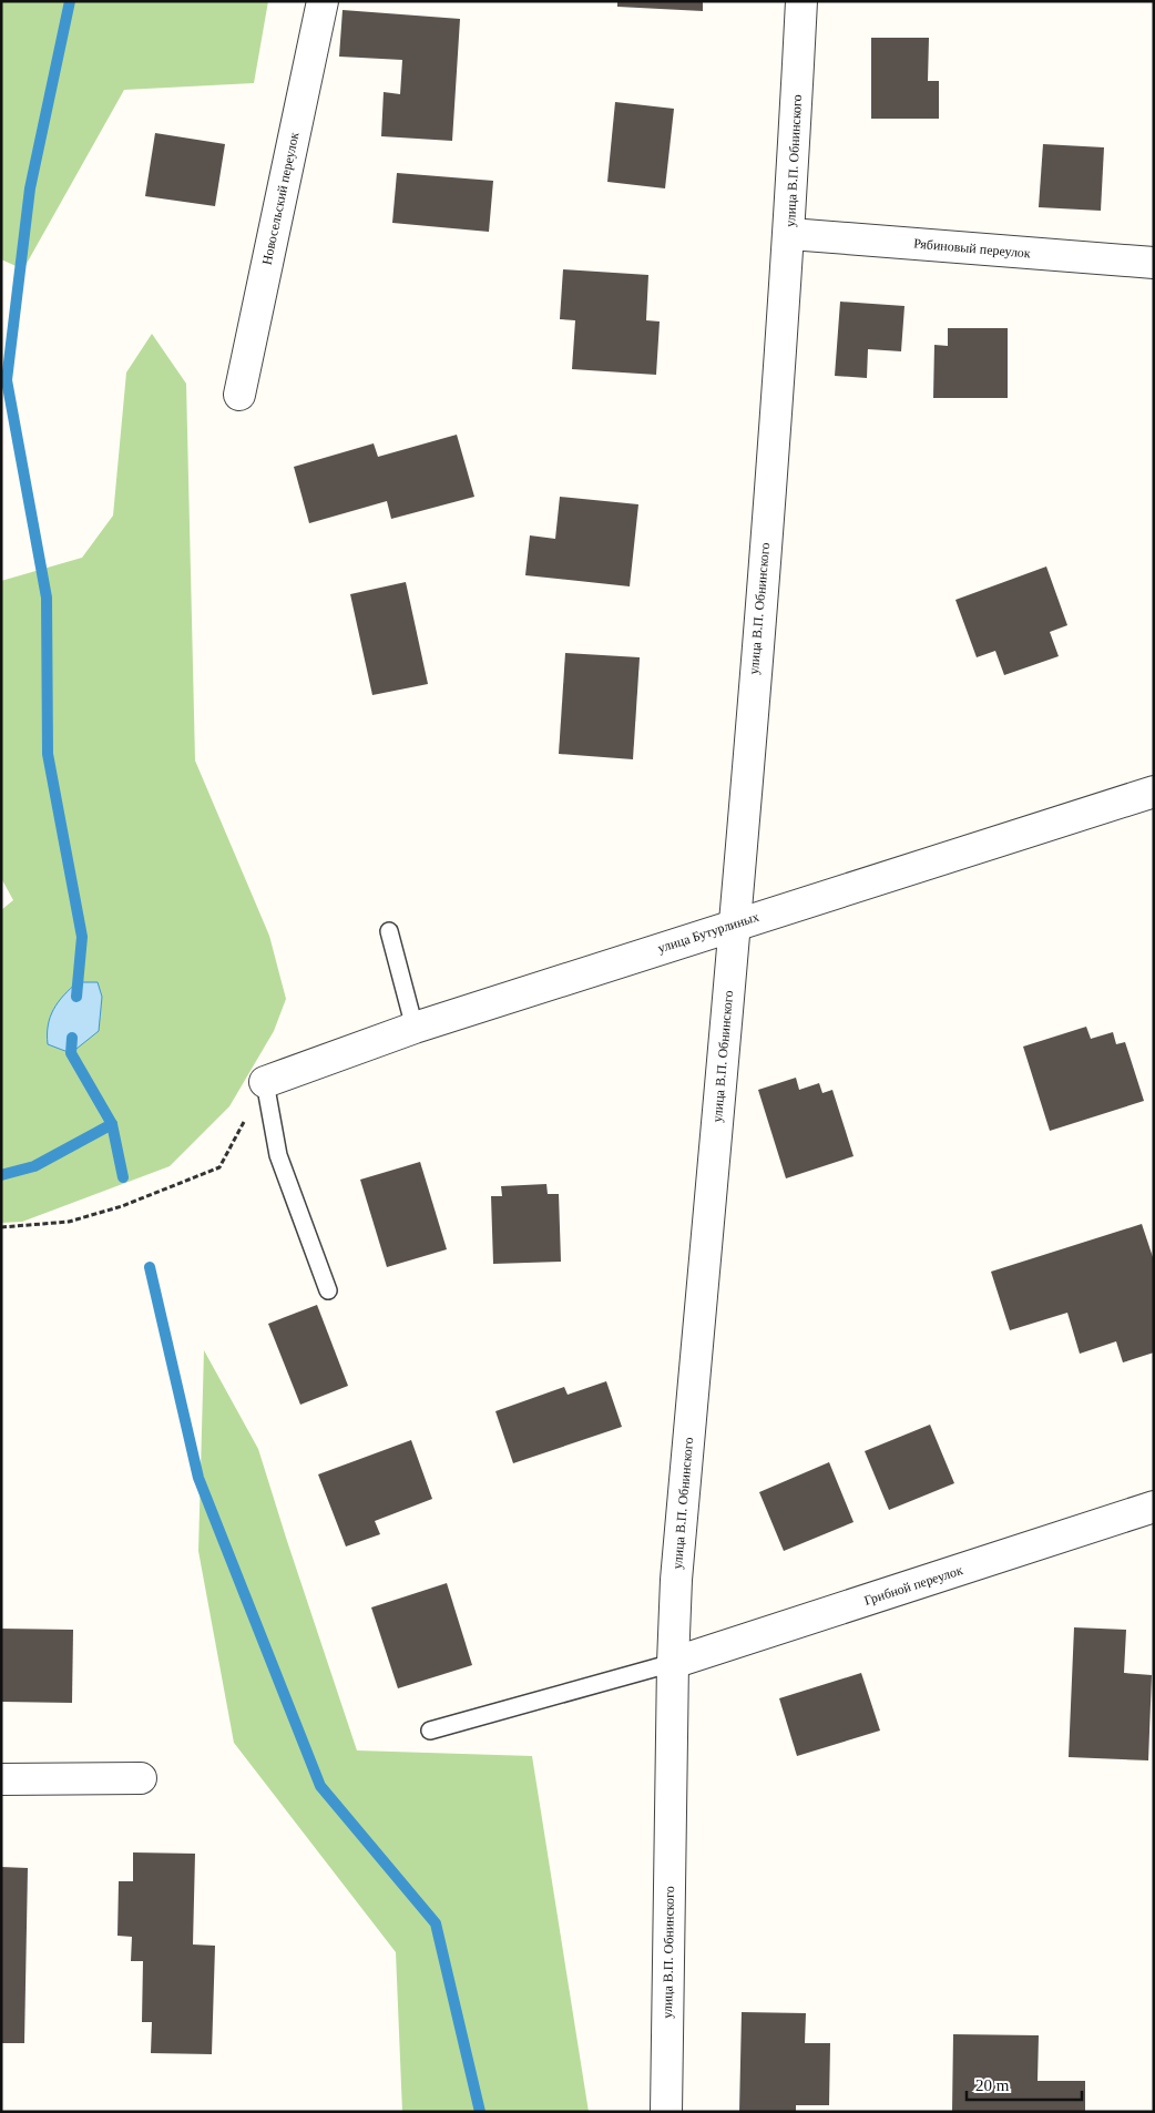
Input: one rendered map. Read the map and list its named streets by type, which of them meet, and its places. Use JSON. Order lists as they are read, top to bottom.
{
  "streets": {
    "street": [
      "улица В.П. Обнинского",
      "Новосельский переулок",
      "Рябиновый переулок",
      "улица Бутурлиных",
      "Грибной переулок"
    ]
  },
  "crossings": [
    ["улица В.П. Обнинского", "Рябиновый переулок"],
    ["улица В.П. Обнинского", "улица Бутурлиных"],
    ["улица В.П. Обнинского", "Грибной переулок"]
  ],
  "scale_bar": "20 m"
}
